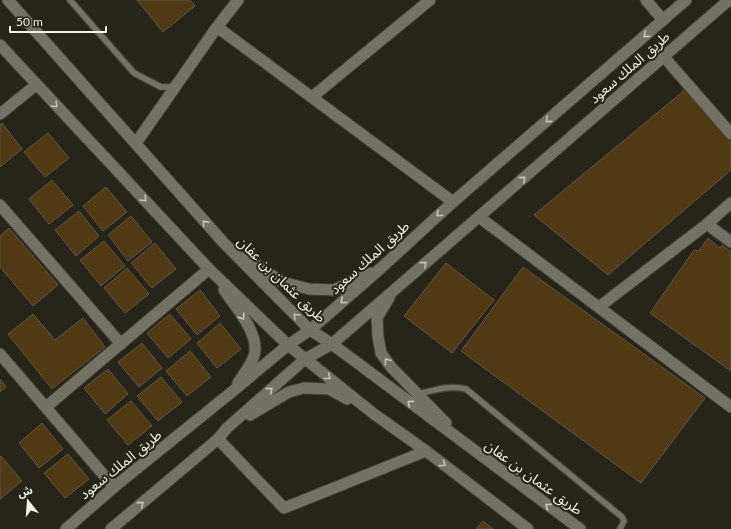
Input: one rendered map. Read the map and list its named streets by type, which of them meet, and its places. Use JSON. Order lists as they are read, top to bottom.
{
  "streets": {
    "main road": ["طريق الملك سعود", "طريق عثمان بن عفان"]
  },
  "crossings": [
    ["طريق الملك سعود", "طريق عثمان بن عفان"]
  ],
  "scale_bar": "50 m",
  "north": "top"
}
